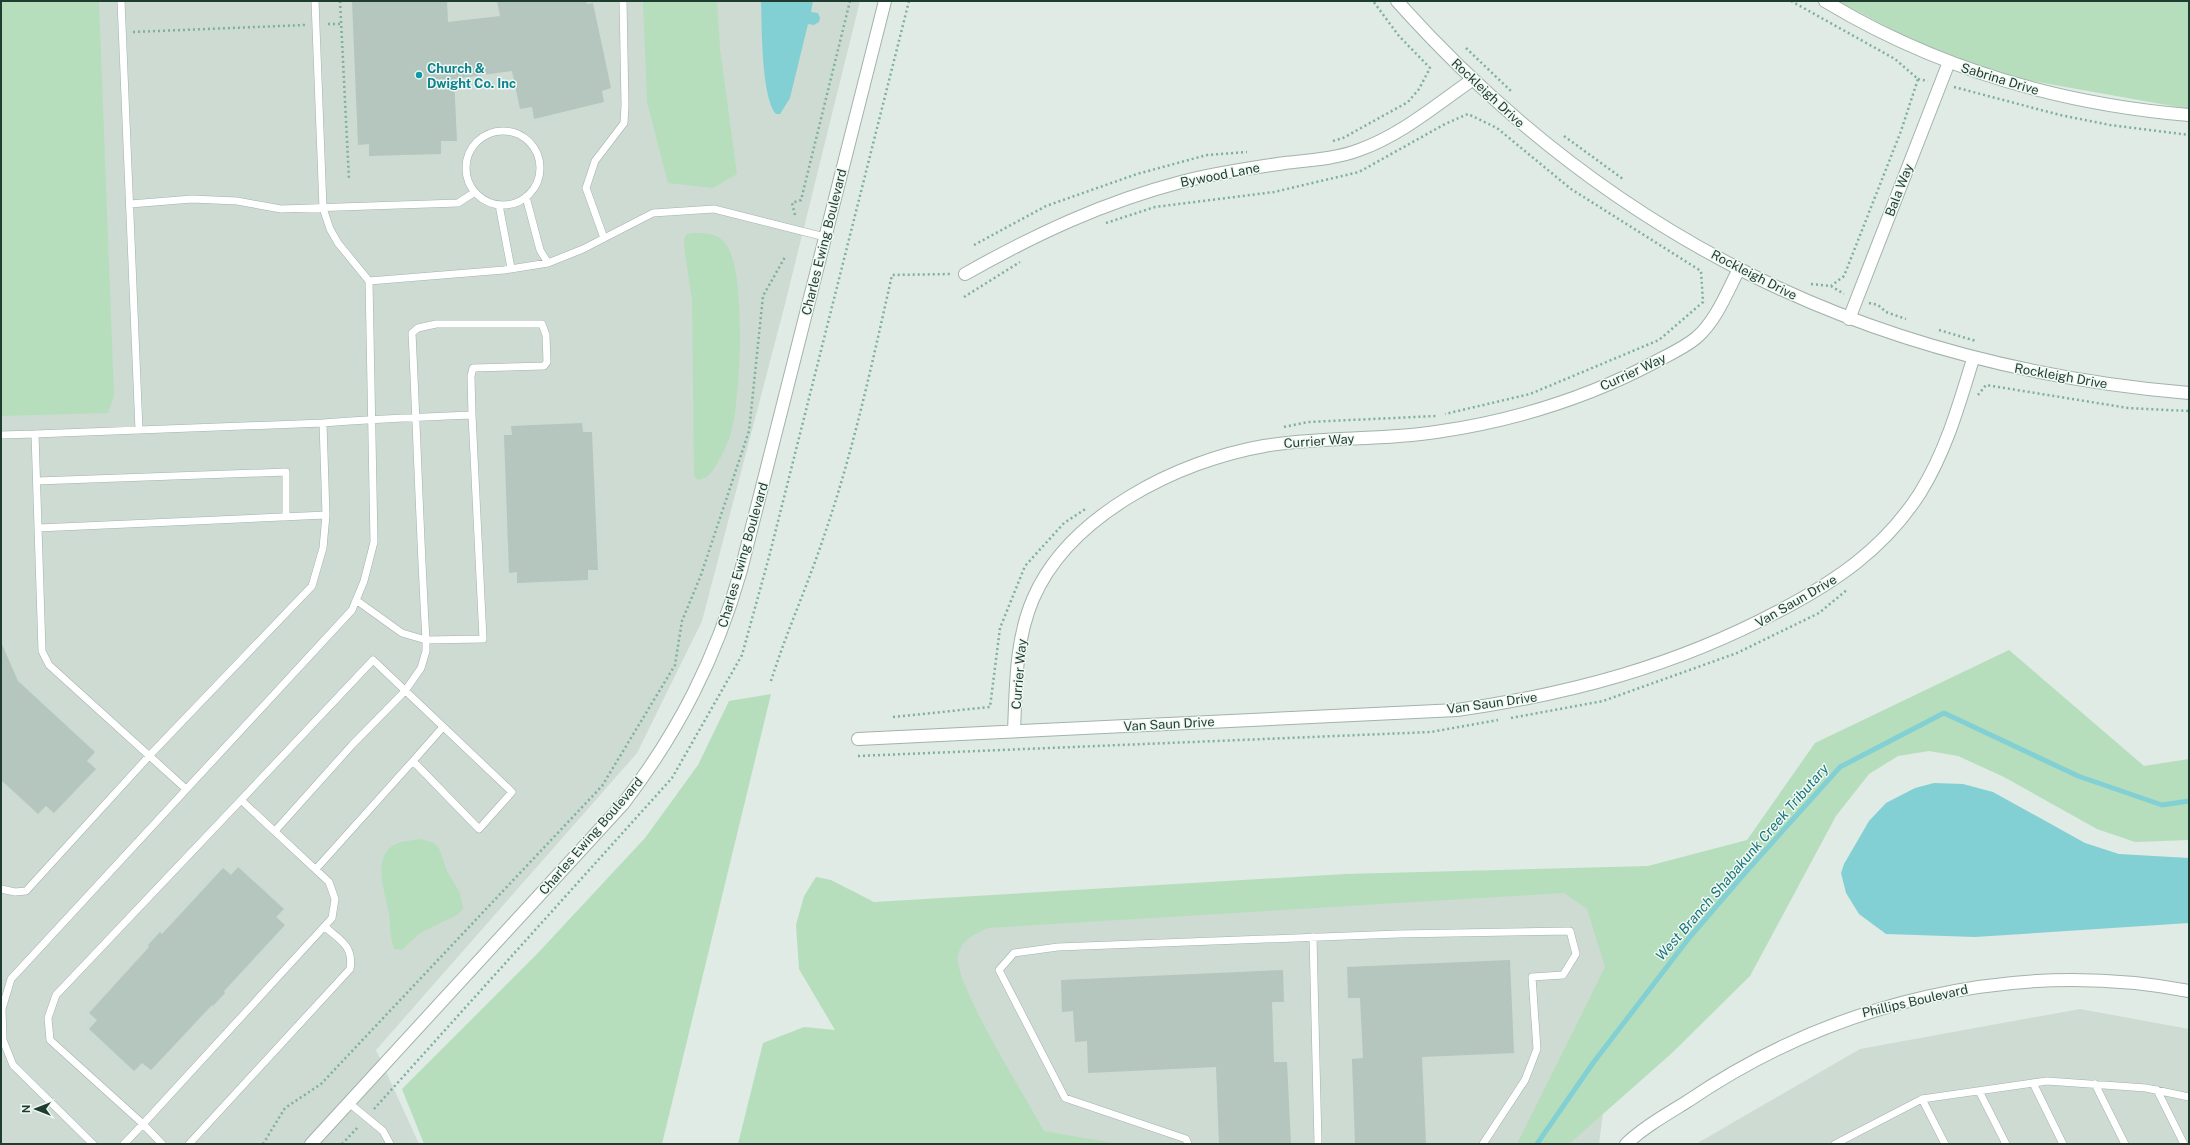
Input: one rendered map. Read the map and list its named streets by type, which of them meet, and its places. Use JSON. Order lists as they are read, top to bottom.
{
  "streets": {
    "street": [
      "Sabrina Drive",
      "Rockleigh Drive",
      "Bywood Lane",
      "Bala Way",
      "Charles Ewing Boulevard",
      "Currier Way",
      "Van Saun Drive",
      "Phillips Boulevard"
    ]
  },
  "crossings": [
    ["Sabrina Drive", "Bala Way"],
    ["Rockleigh Drive", "Bywood Lane"],
    ["Rockleigh Drive", "Bala Way"],
    ["Rockleigh Drive", "Currier Way"],
    ["Rockleigh Drive", "Van Saun Drive"],
    ["Currier Way", "Van Saun Drive"]
  ],
  "water": ["West Branch Shabakunk Creek Tributary"],
  "places": ["Church & Dwight Co. Inc"],
  "north": "left"
}
